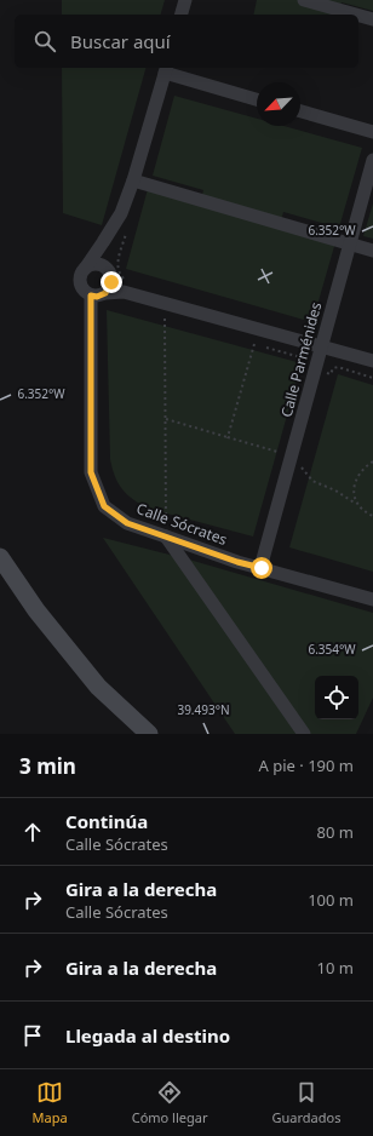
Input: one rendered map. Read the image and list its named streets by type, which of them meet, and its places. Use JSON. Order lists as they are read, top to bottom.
{
  "streets": {
    "street": ["Calle Parménides", "Calle Sócrates"]
  },
  "crossings": [
    ["Calle Parménides", "Calle Sócrates"]
  ],
  "north": "bottom left",
  "page": {
    "search": "Buscar aquí",
    "heading": ["3 min", "A pie · 190 m"],
    "list": [
      ["Continúa", "Calle Sócrates", "80 m"],
      ["Gira a la derecha", "Calle Sócrates", "100 m"],
      ["Gira a la derecha", "10 m"],
      "Llegada al destino"
    ],
    "nav": ["Mapa", "Cómo llegar", "Guardados"]
  },
  "coordinates": ["6.352°W", "6.354°W", "39.493°N"]
}
